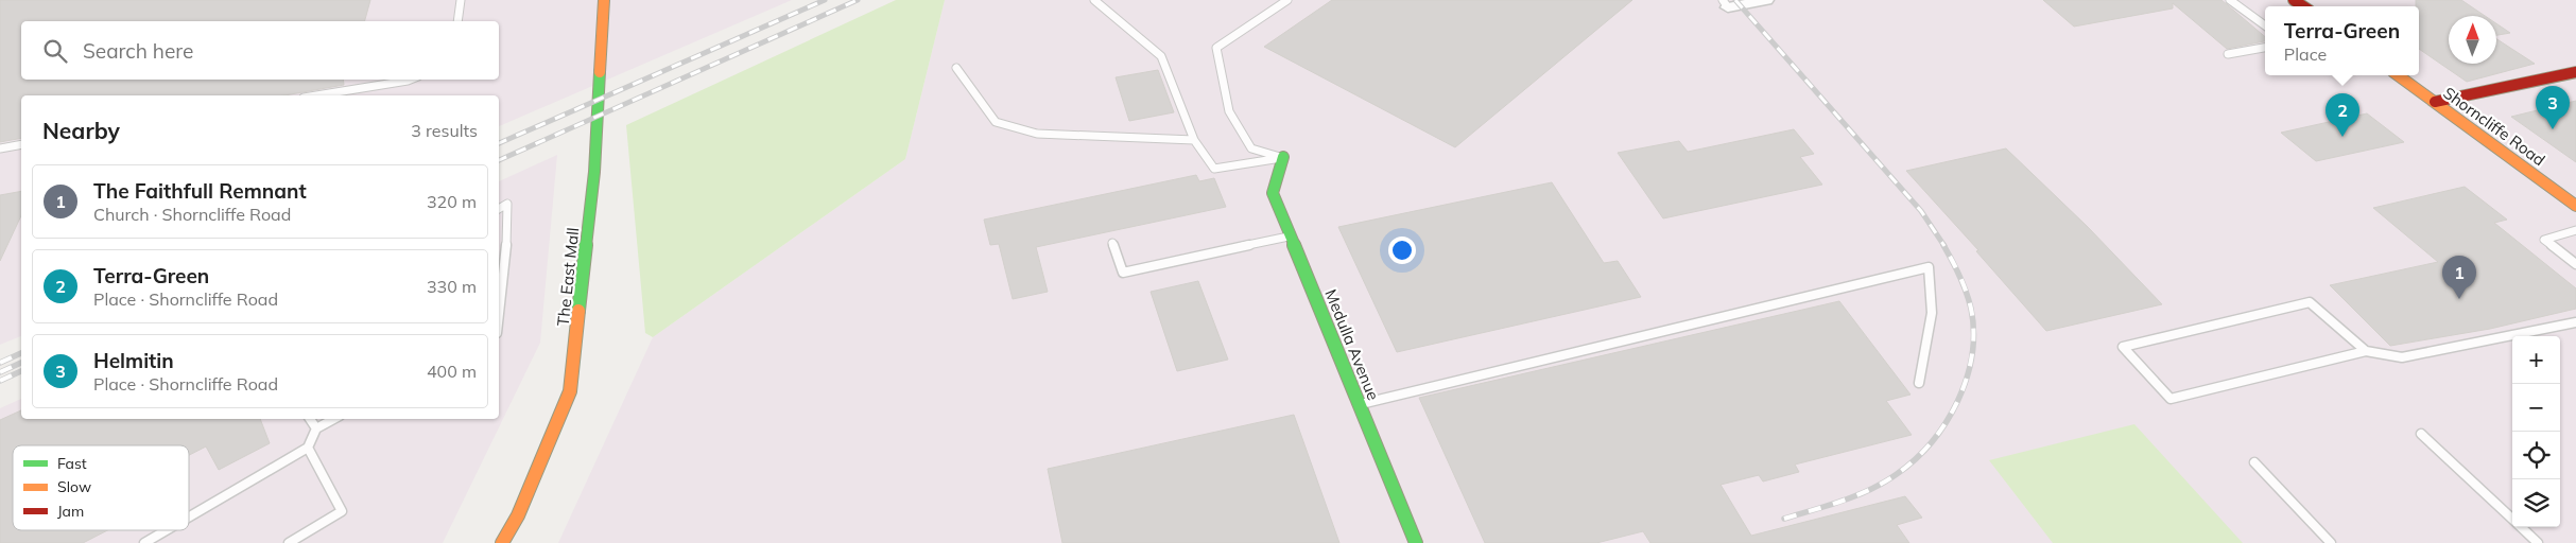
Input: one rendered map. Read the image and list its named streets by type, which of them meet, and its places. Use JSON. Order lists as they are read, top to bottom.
{
  "streets": {
    "street": ["Shorncliffe Road", "The East Mall", "Medulla Avenue"]
  },
  "legend": ["Fast", "Slow", "Jam"],
  "north": "top",
  "page": {
    "popup": ["Terra-Green", "Place"],
    "search": "Search here",
    "pins": ["3", "2", "1"],
    "heading": ["Nearby", "3 results"],
    "list": [
      {
        "mark": "1",
        "name": "The Faithfull Remnant",
        "note": "Church · Shorncliffe Road",
        "value": "320 m"
      },
      {
        "mark": "2",
        "name": "Terra-Green",
        "note": "Place · Shorncliffe Road",
        "value": "330 m"
      },
      {
        "mark": "3",
        "name": "Helmitin",
        "note": "Place · Shorncliffe Road",
        "value": "400 m"
      }
    ],
    "map_buttons": ["+", "−"]
  }
}
